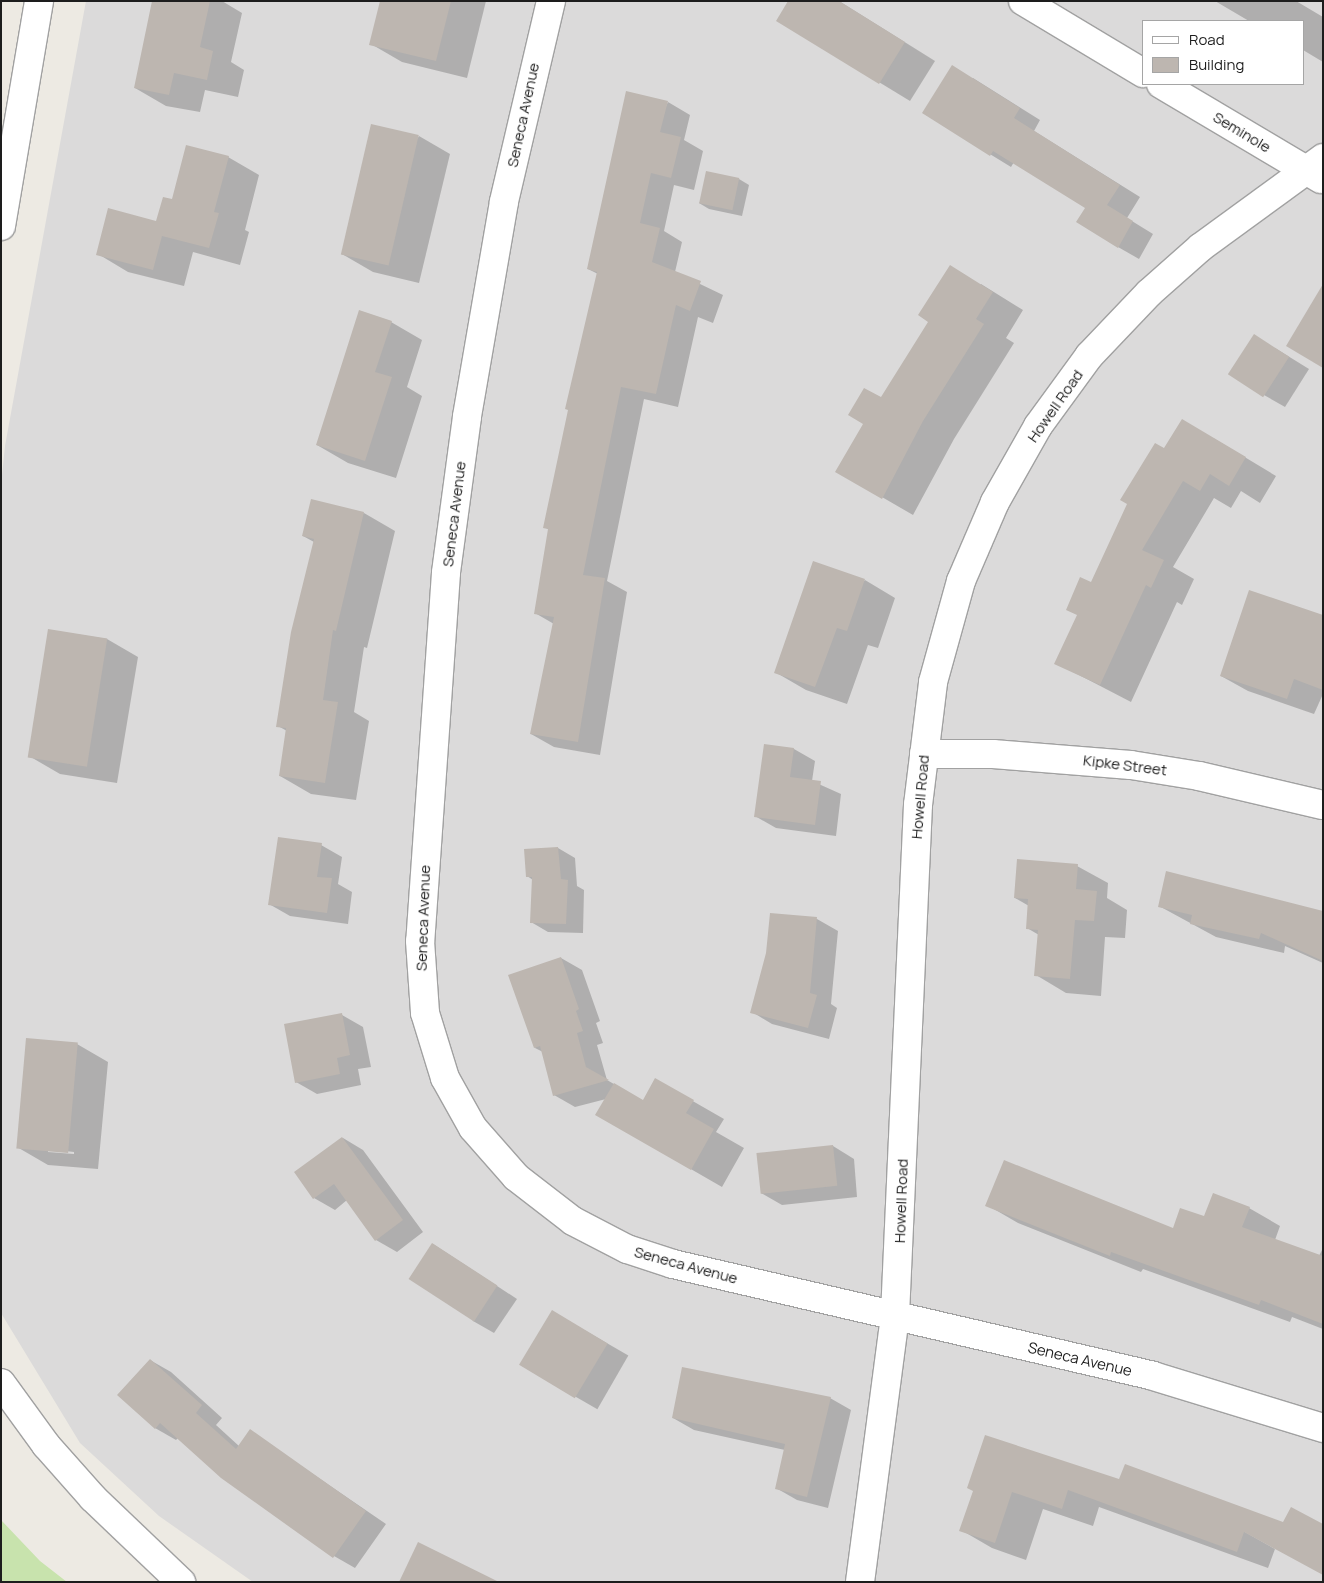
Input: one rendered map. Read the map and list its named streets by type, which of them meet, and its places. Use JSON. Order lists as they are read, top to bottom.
{
  "streets": {
    "street": [
      "Seneca Avenue",
      "Seminole",
      "Howell Road",
      "Kipke Street"
    ]
  },
  "crossings": [
    ["Seneca Avenue", "Howell Road"],
    ["Seminole", "Howell Road"],
    ["Howell Road", "Kipke Street"]
  ],
  "legend": ["Road", "Building"]
}
